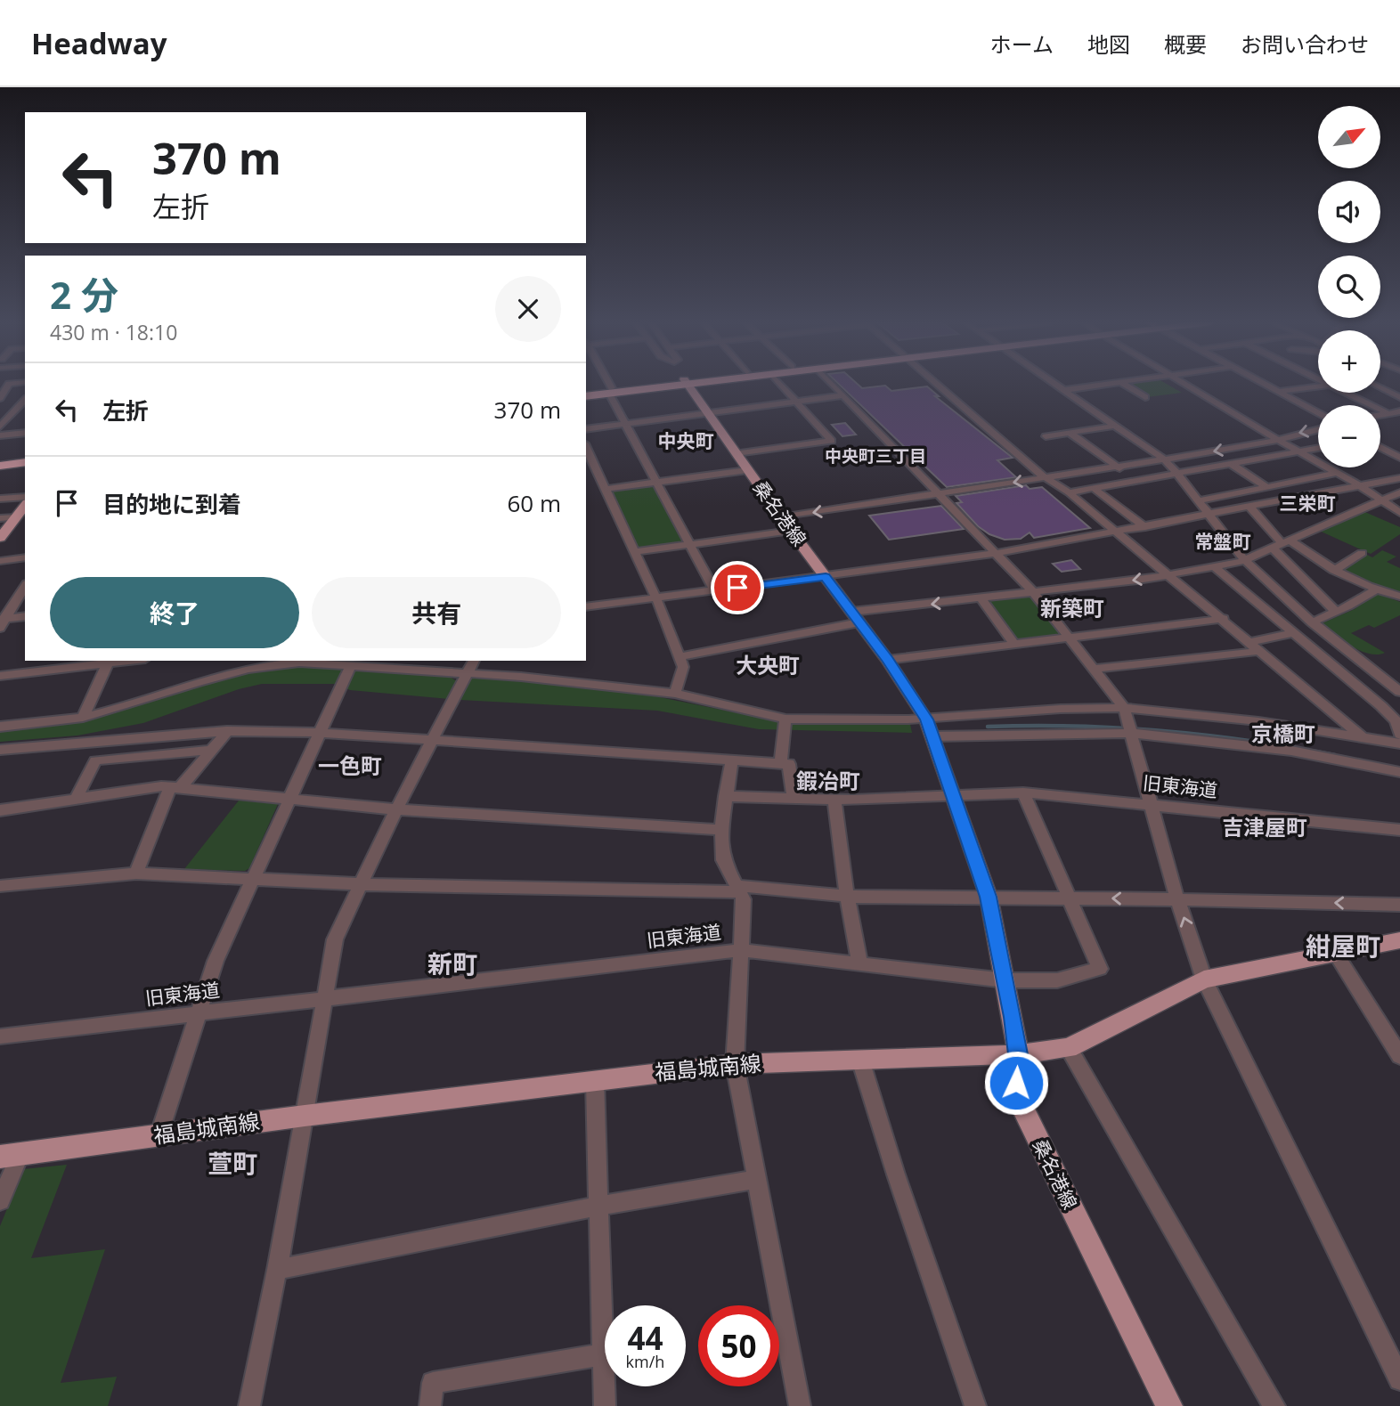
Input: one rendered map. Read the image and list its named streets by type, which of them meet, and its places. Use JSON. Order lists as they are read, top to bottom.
{
  "streets": {
    "main road": ["桑名港線", "福島城南線"],
    "street": ["旧東海道"]
  },
  "crossings": [
    ["桑名港線", "旧東海道"],
    ["桑名港線", "福島城南線"]
  ],
  "districts": [
    "中央町",
    "中央町三丁目",
    "三栄町",
    "常盤町",
    "新築町",
    "大央町",
    "京橋町",
    "一色町",
    "鍜冶町",
    "吉津屋町",
    "紺屋町",
    "新町",
    "萱町"
  ],
  "north": "top right",
  "page": {
    "header": "Headway",
    "nav": [
      "ホーム",
      "地図",
      "概要",
      "お問い合わせ"
    ],
    "map_buttons": ["+", "−"],
    "turn": ["370 m", "左折"],
    "heading": ["2 分", "430 m · 18:10"],
    "list": [
      {
        "name": "左折",
        "value": "370 m"
      },
      {
        "name": "目的地に到着",
        "value": "60 m"
      }
    ],
    "buttons": ["終了", "共有"],
    "speed": "44 km/h",
    "limit": "50"
  }
}
